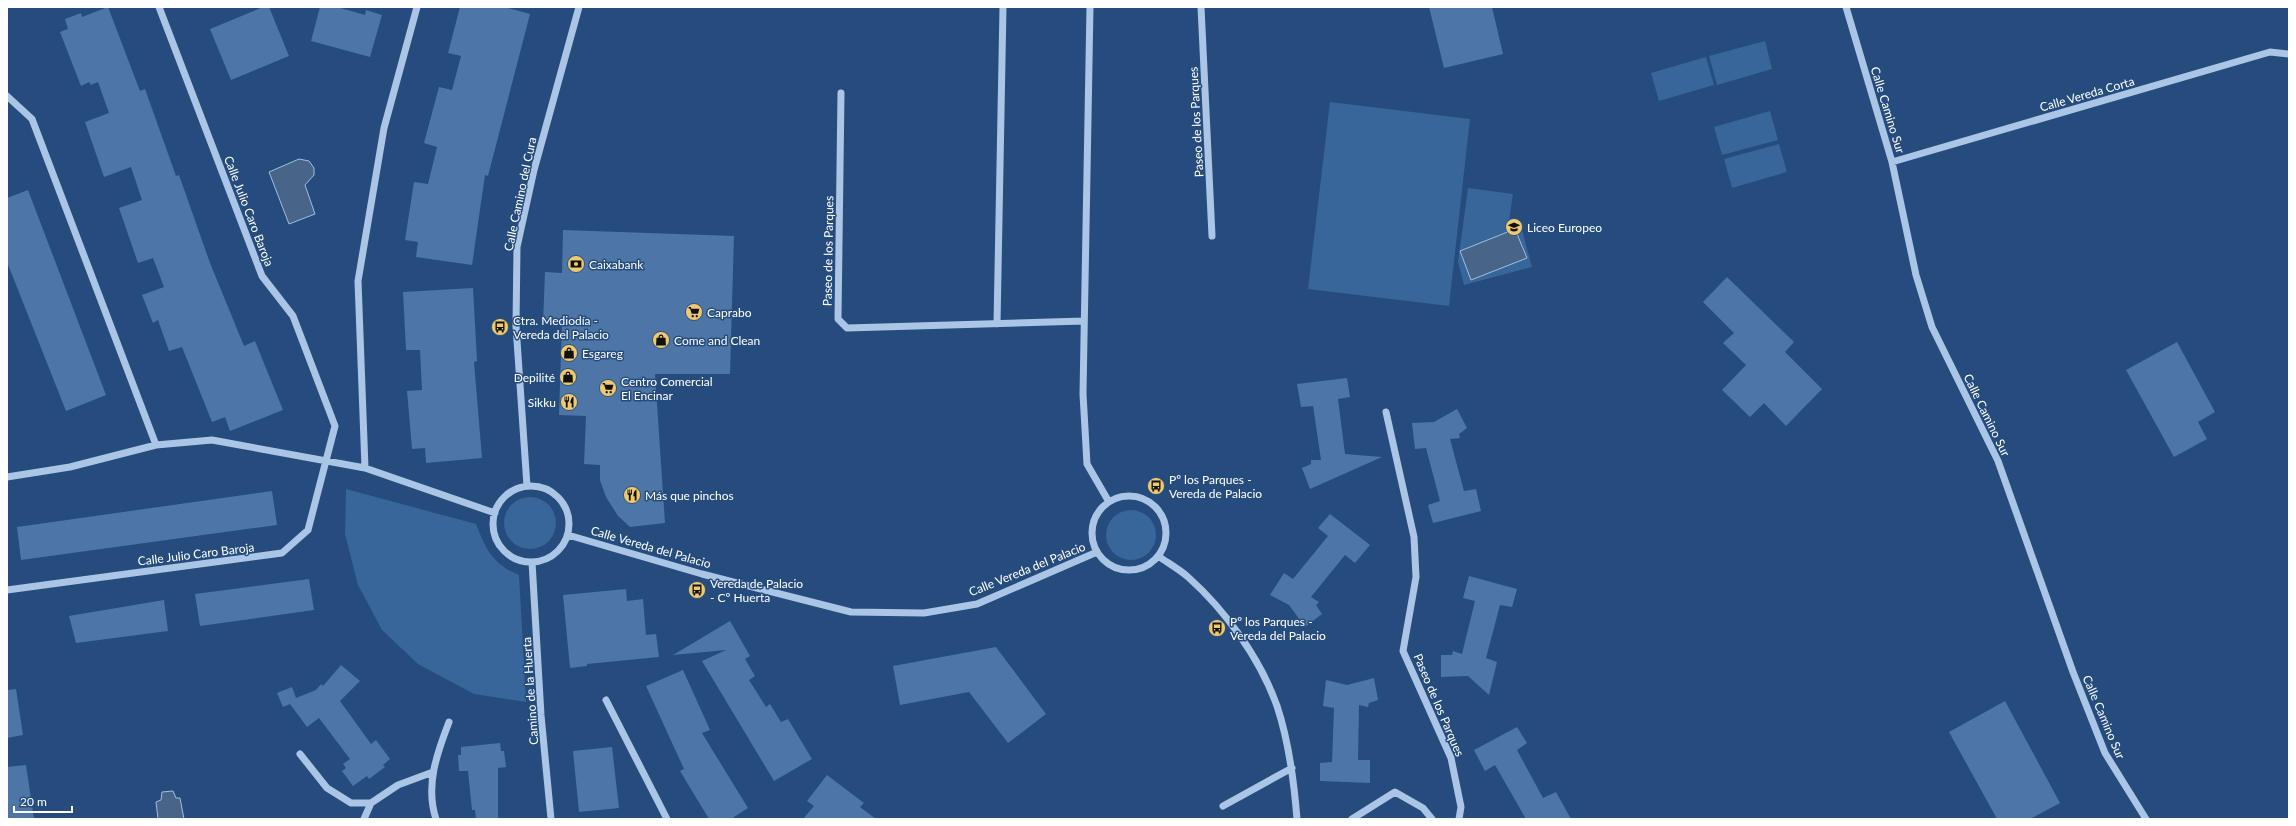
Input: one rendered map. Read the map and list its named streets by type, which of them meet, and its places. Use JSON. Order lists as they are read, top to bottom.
{
  "streets": {
    "street": [
      "Calle Vereda Corta",
      "Calle Camino Sur",
      "Paseo de los Parques",
      "Calle Camino del Cura",
      "Calle Julio Caro Baroja",
      "Calle Vereda del Palacio",
      "Camino de la Huerta"
    ]
  },
  "crossings": [
    ["Calle Vereda Corta", "Calle Camino Sur"],
    ["Calle Camino del Cura", "Calle Vereda del Palacio"],
    ["Calle Camino del Cura", "Camino de la Huerta"],
    ["Calle Vereda del Palacio", "Camino de la Huerta"]
  ],
  "places": {
    "school or university": ["Liceo Europeo"],
    "bank": ["Caixabank"],
    "supermarket": ["Caprabo", "Centro Comercial El Encinar"],
    "bus stop": [
      "Ctra. Mediodía - Vereda del Palacio",
      "Pº los Parques - Vereda de Palacio",
      "Vereda de Palacio - Cº Huerta",
      "Pº los Parques - Vereda del Palacio"
    ],
    "shop": ["Come and Clean", "Esgareg", "Depilité"],
    "restaurant": ["Sikku", "Más que pinchos"]
  },
  "scale_bar": "20 m"
}
